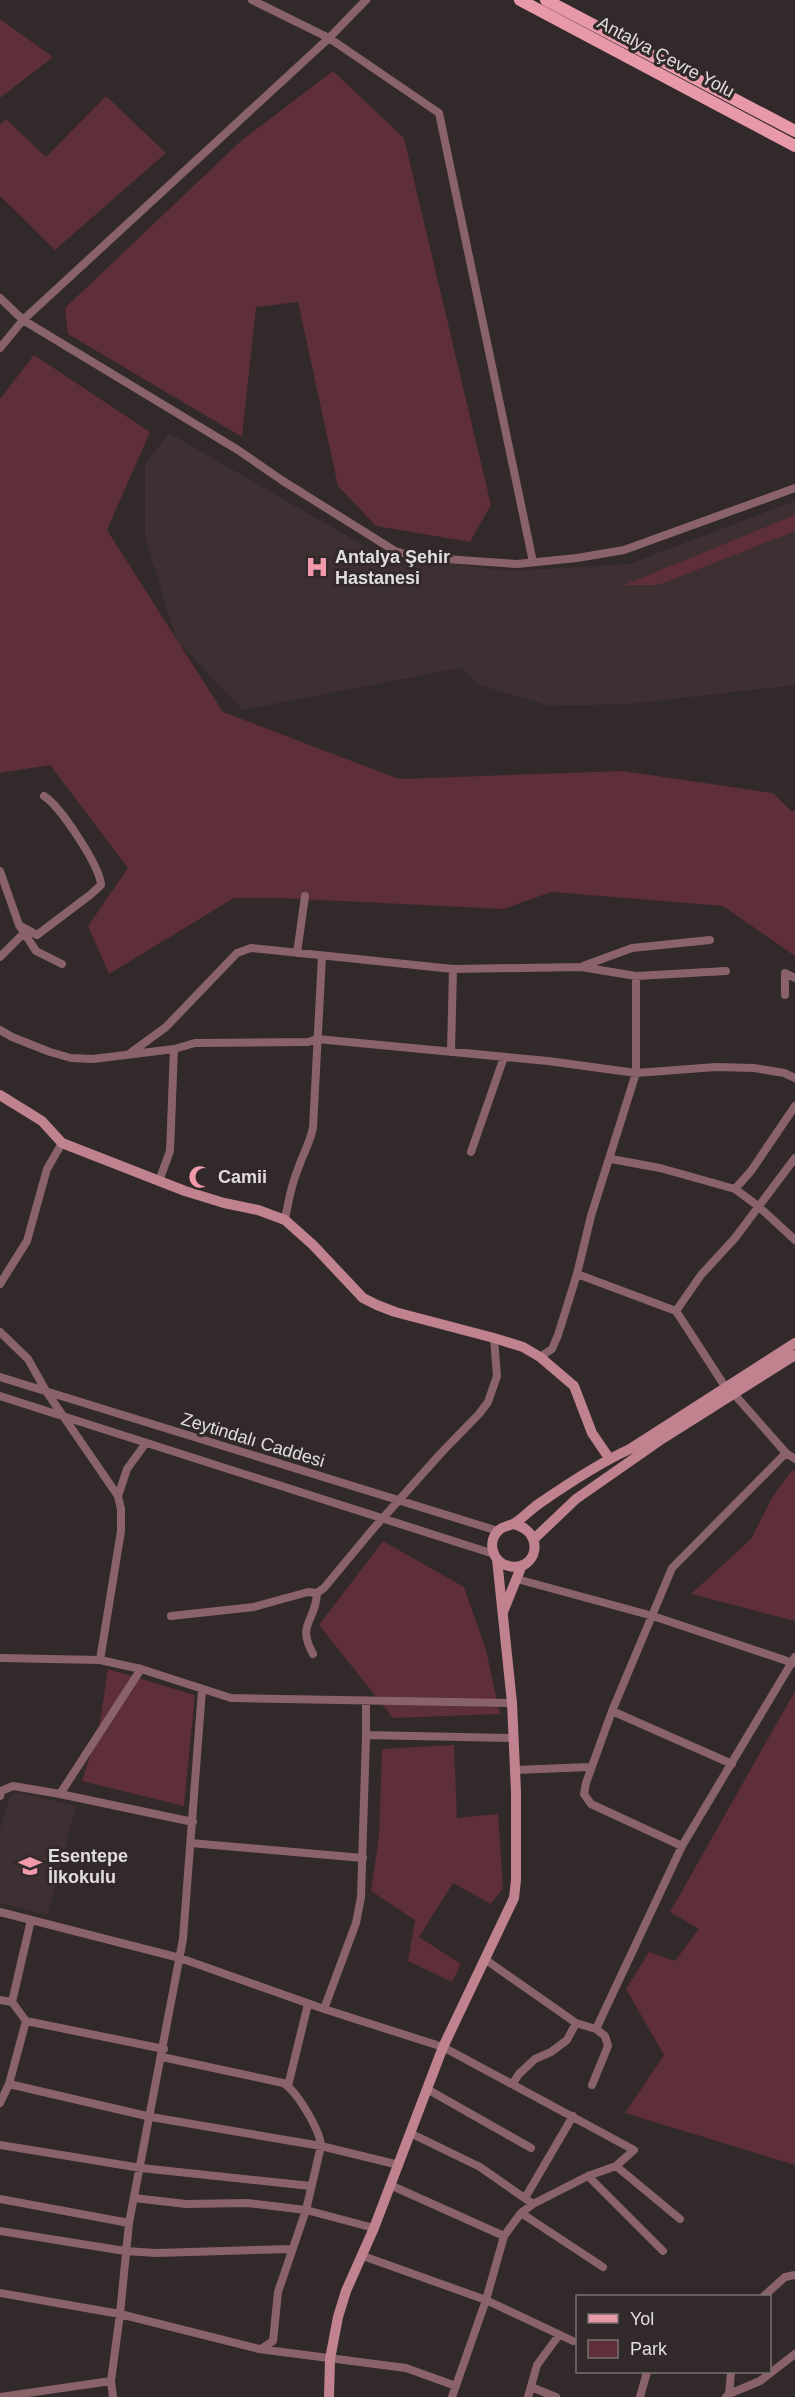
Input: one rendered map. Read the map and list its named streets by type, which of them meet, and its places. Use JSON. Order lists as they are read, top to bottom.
{
  "streets": {
    "main road": ["Antalya Çevre Yolu"],
    "street": ["Zeytindalı Caddesi"]
  },
  "places": {
    "hospital": ["Antalya Şehir Hastanesi"],
    "mosque": ["Camii"],
    "school or university": ["Esentepe İlkokulu"]
  },
  "legend": ["Yol", "Park"]
}
